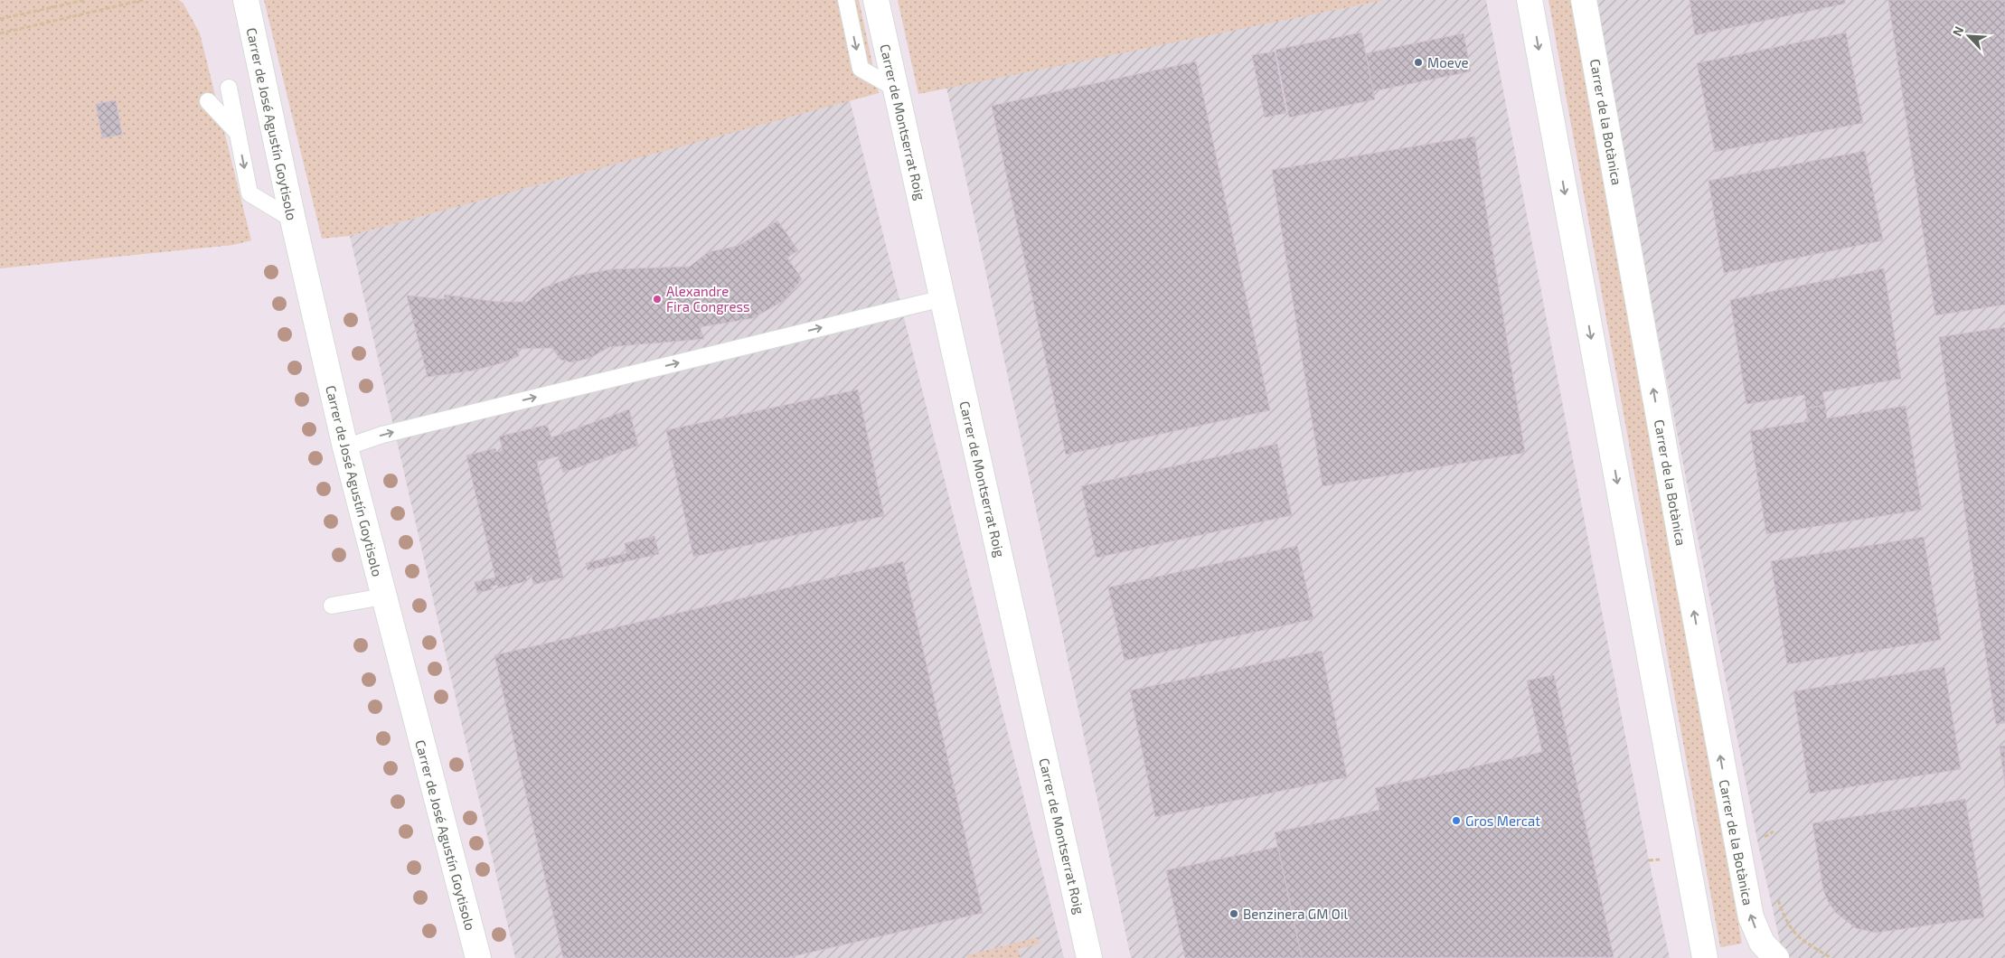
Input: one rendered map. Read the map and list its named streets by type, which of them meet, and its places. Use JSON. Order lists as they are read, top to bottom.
{
  "streets": {
    "street": ["Carrer de Montserrat Roig", "Carrer de la Botànica", "Carrer de José Agustín Goytisolo"]
  },
  "places": [
    "Moeve",
    "Alexandre Fira Congress",
    "Gros Mercat",
    "Benzinera GM Oil"
  ],
  "north": "top left"
}
